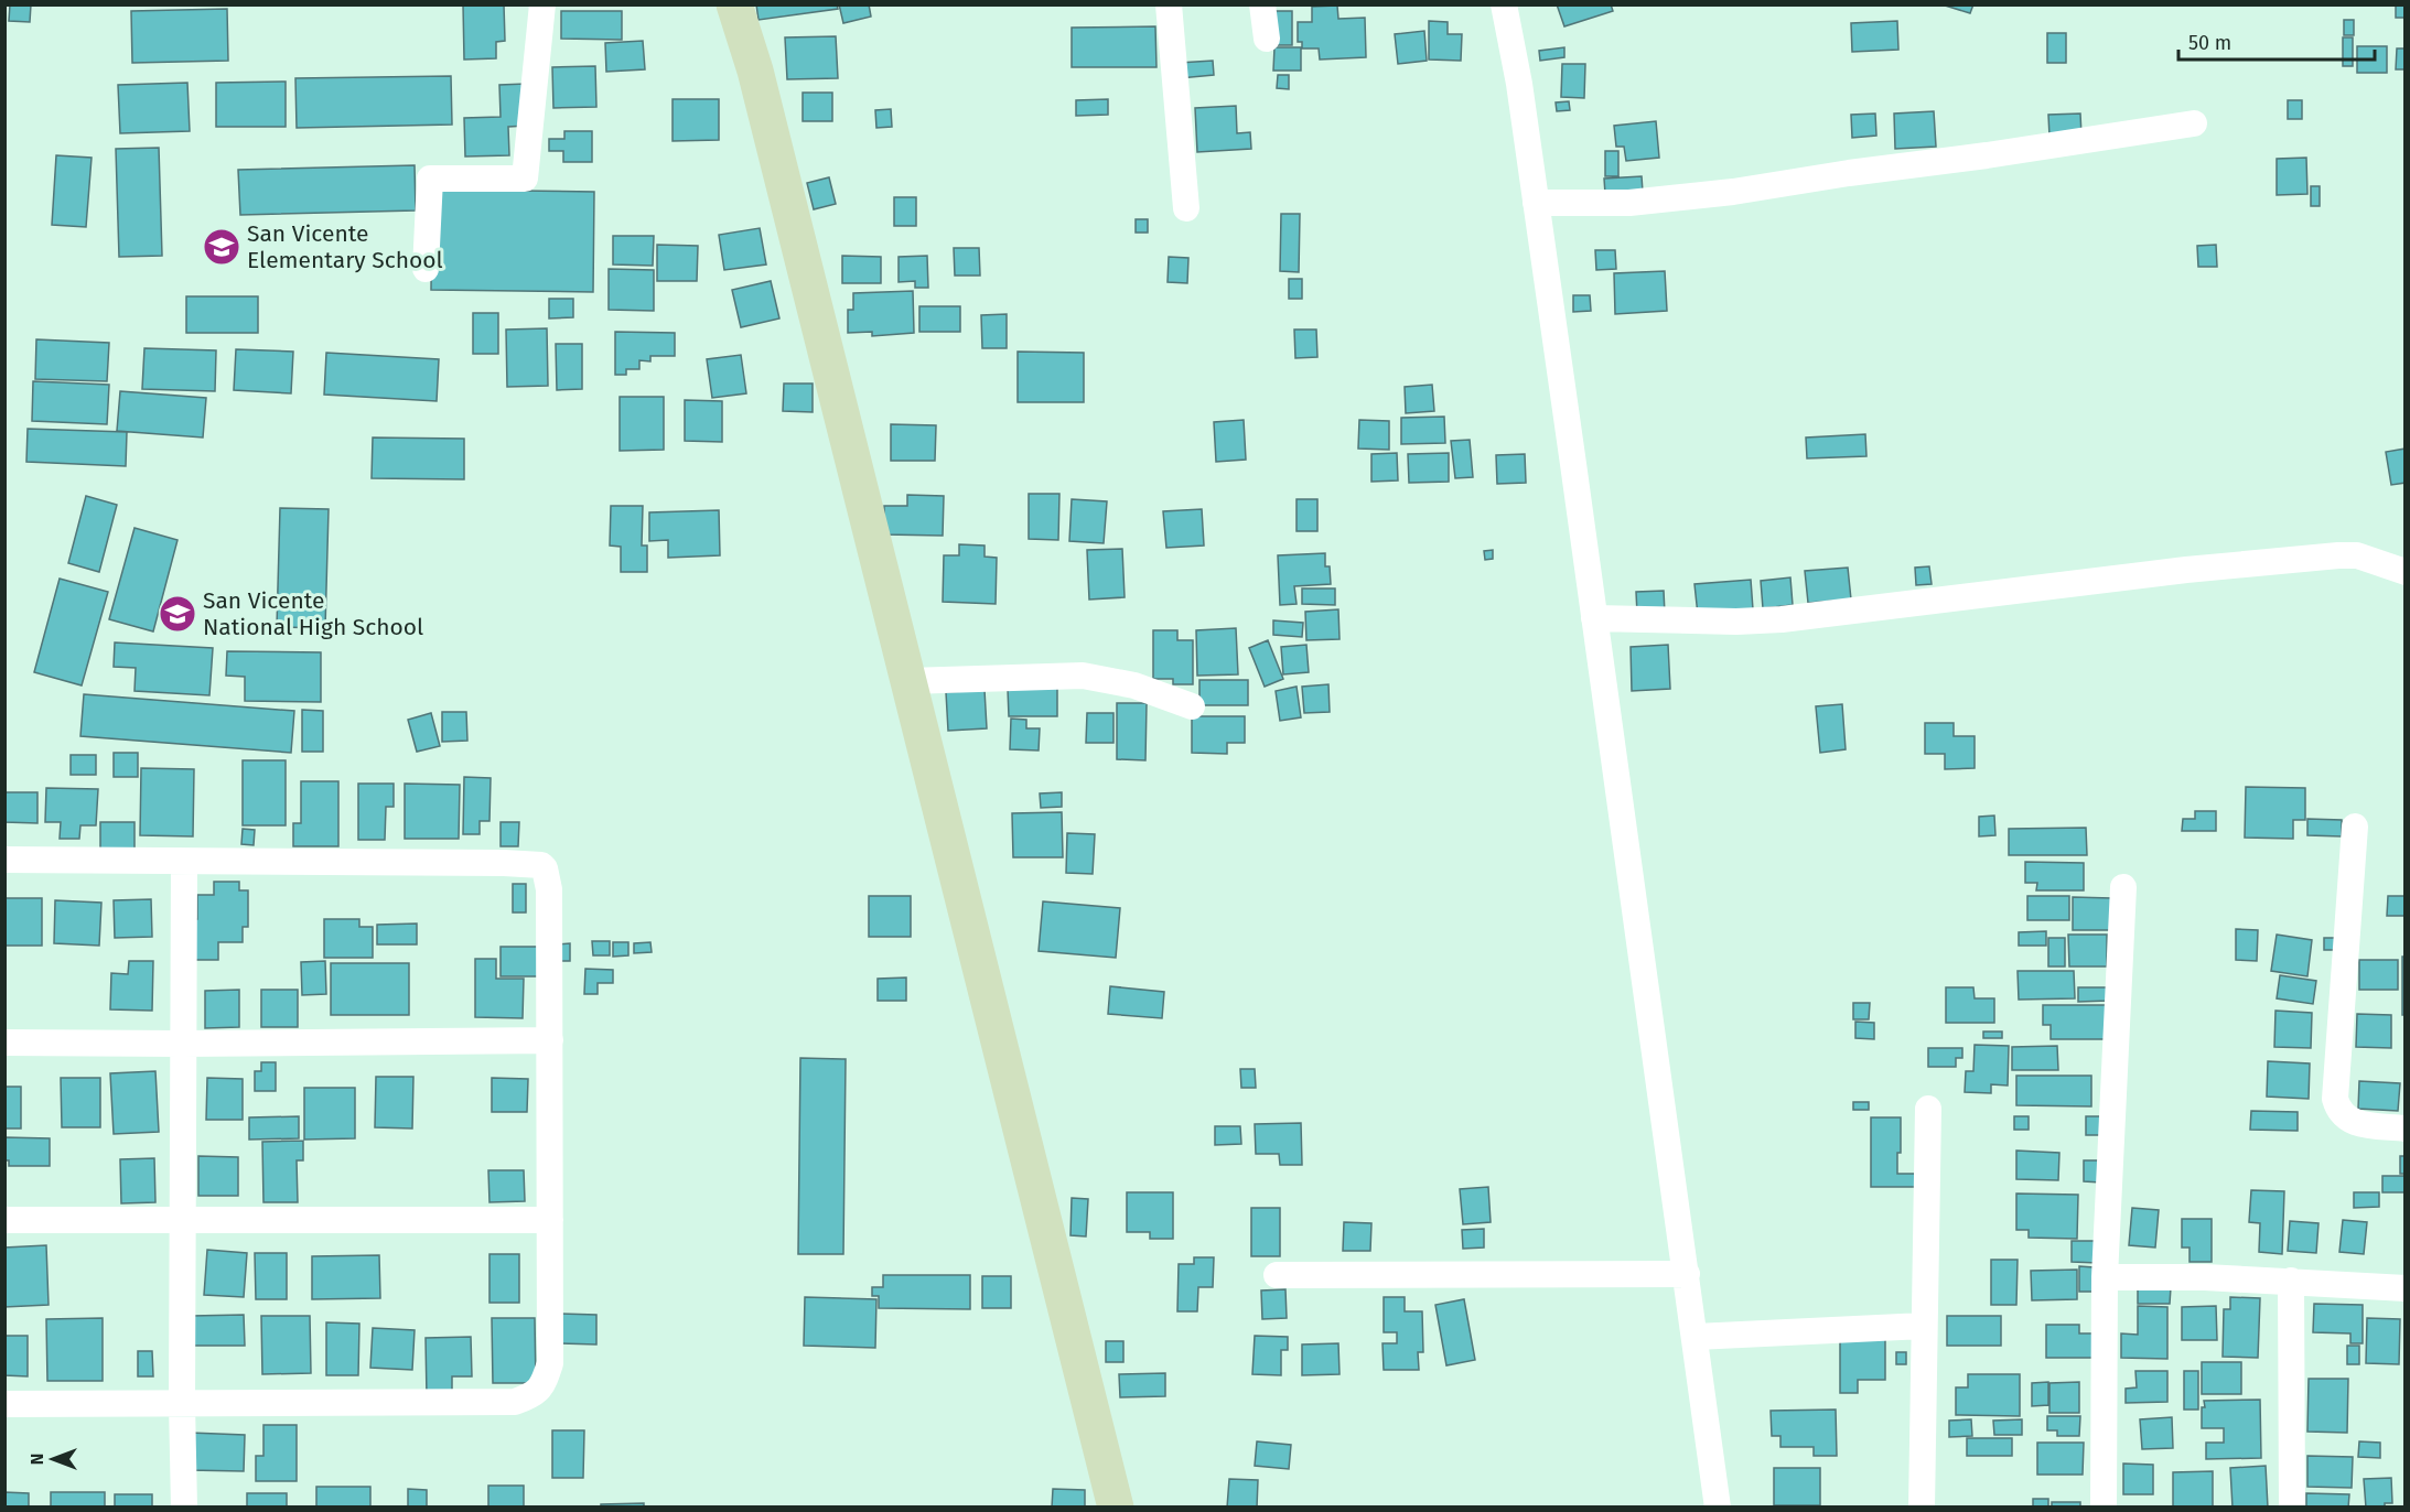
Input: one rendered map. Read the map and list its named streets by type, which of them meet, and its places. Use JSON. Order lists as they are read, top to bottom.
{
  "places": {
    "school or university": ["San Vicente Elementary School", "San Vicente National High School"]
  },
  "scale_bar": "50 m",
  "north": "left"
}
